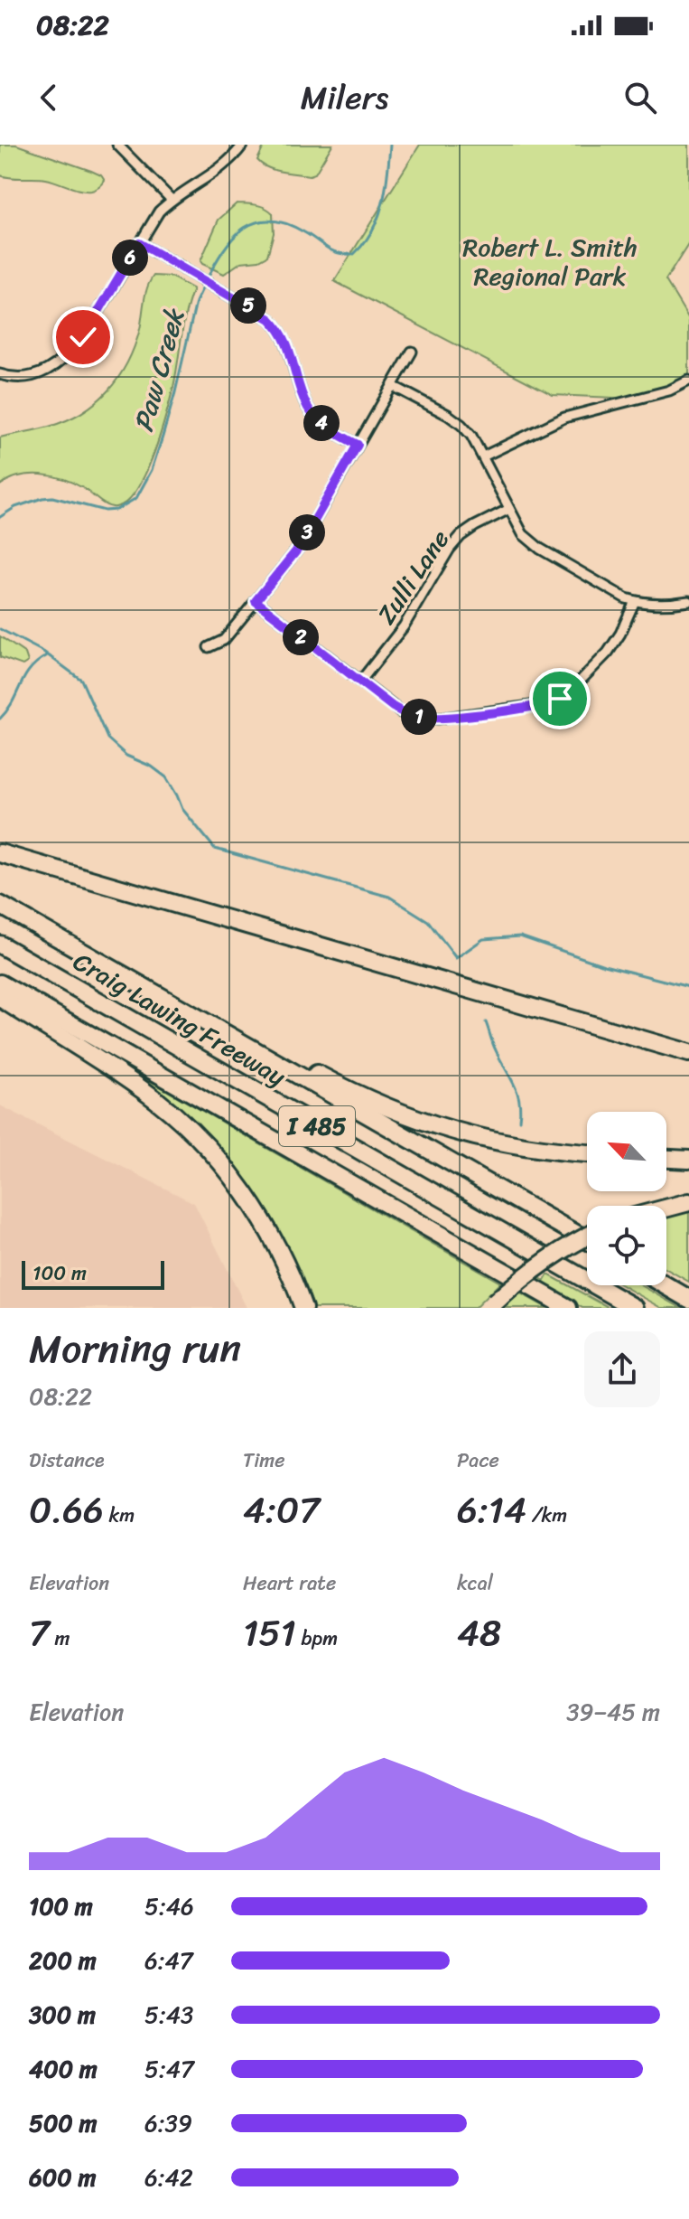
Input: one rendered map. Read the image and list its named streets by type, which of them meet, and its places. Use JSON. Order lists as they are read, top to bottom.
{
  "streets": {
    "highway": ["Craig Lawing Freeway", "I 485"],
    "street": ["Zulli Lane"]
  },
  "water": ["Paw Creek"],
  "parks": ["Robert L. Smith Regional Park"],
  "scale_bar": "100 m",
  "north": "top left",
  "page": {
    "status": "08:22",
    "header": "Milers",
    "pins": [
      "6",
      "5",
      "4",
      "3",
      "2",
      "1"
    ],
    "scale": "100 m",
    "heading": ["Morning run", "08:22"],
    "stats": [
      ["Distance", "0.66 km"],
      ["Time", "4:07"],
      ["Pace", "6:14 /km"],
      ["Elevation", "7 m"],
      ["Heart rate", "151 bpm"],
      ["kcal", "48"]
    ],
    "chart": ["Elevation", "39–45 m"],
    "list": [
      {
        "name": "100 m",
        "note": "5:46"
      },
      {
        "name": "200 m",
        "note": "6:47"
      },
      {
        "name": "300 m",
        "note": "5:43"
      },
      {
        "name": "400 m",
        "note": "5:47"
      },
      {
        "name": "500 m",
        "note": "6:39"
      },
      {
        "name": "600 m",
        "note": "6:42"
      }
    ]
  }
}
